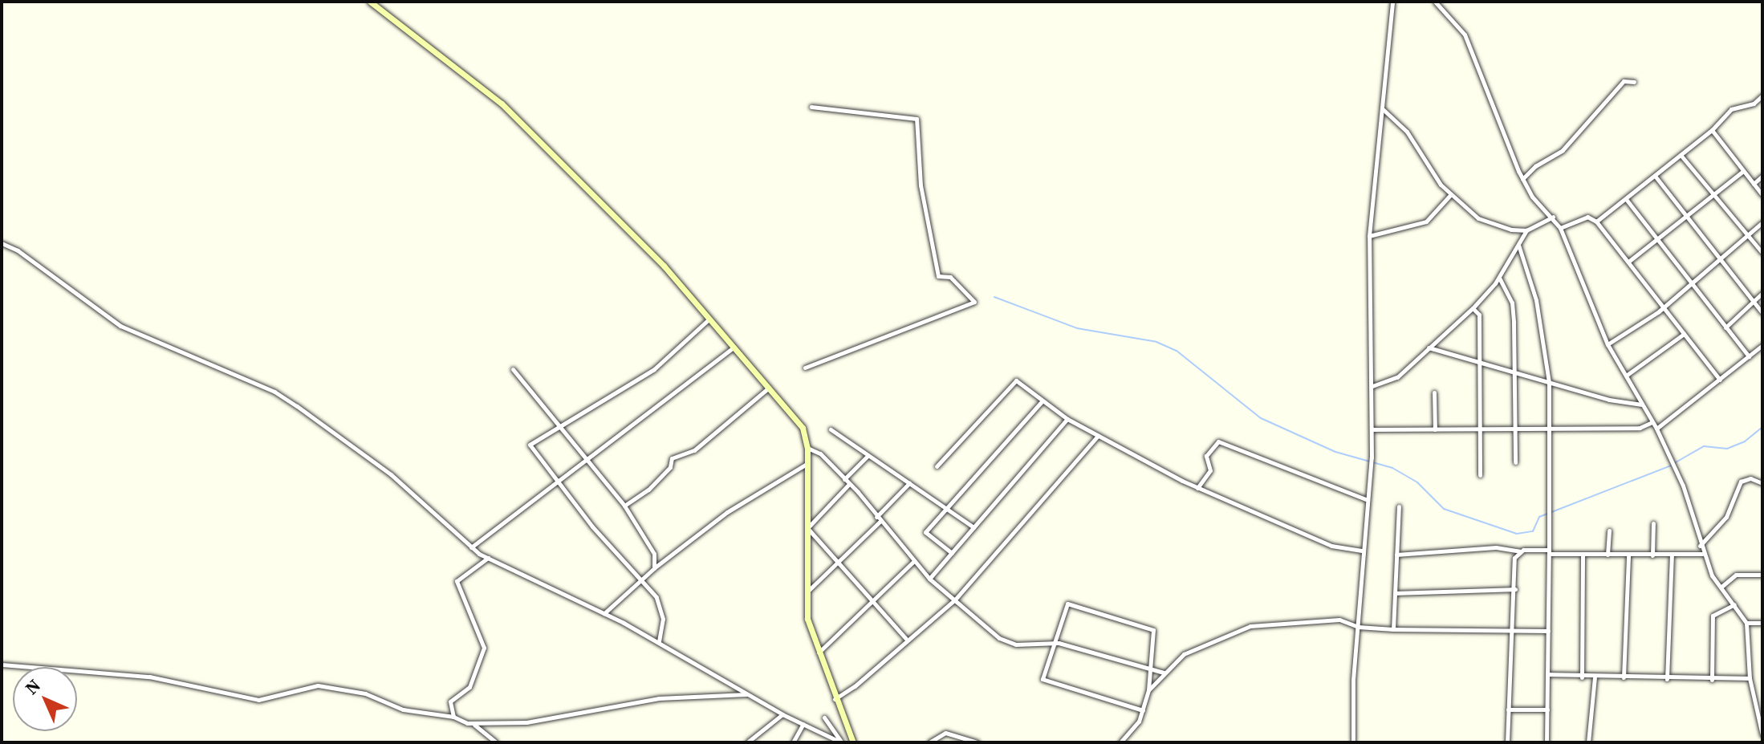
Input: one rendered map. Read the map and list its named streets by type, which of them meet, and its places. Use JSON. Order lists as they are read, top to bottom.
{
  "north": "top left"
}
